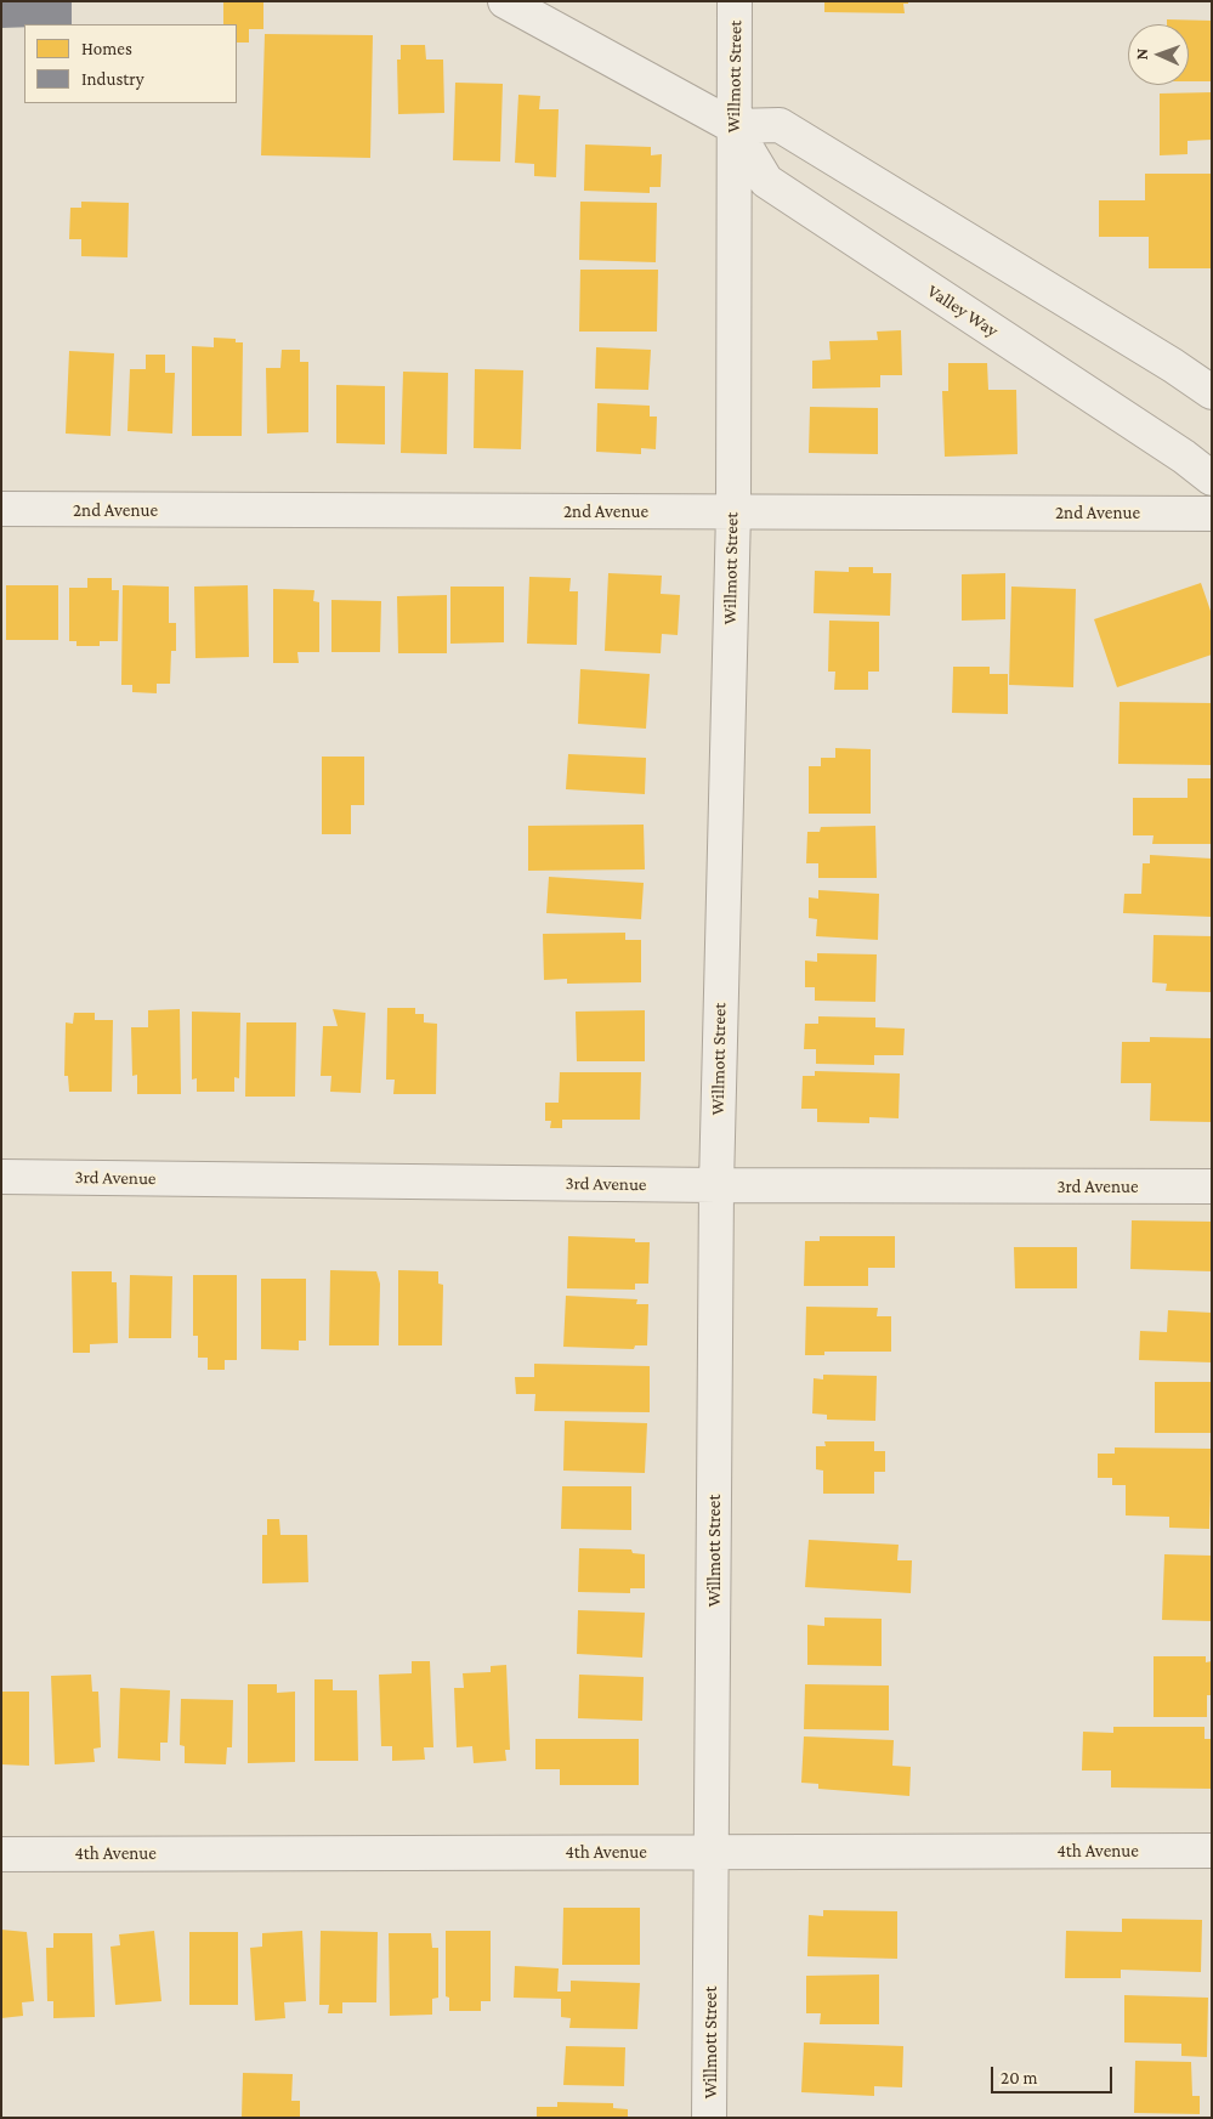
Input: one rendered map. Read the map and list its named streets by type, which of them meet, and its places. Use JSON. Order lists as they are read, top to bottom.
{
  "streets": {
    "street": [
      "Willmott Street",
      "Valley Way",
      "2nd Avenue",
      "3rd Avenue",
      "4th Avenue"
    ]
  },
  "crossings": [
    ["Willmott Street", "Valley Way"],
    ["Willmott Street", "2nd Avenue"],
    ["Willmott Street", "3rd Avenue"],
    ["Willmott Street", "4th Avenue"]
  ],
  "legend": ["Homes", "Industry"],
  "scale_bar": "20 m",
  "north": "left"
}
